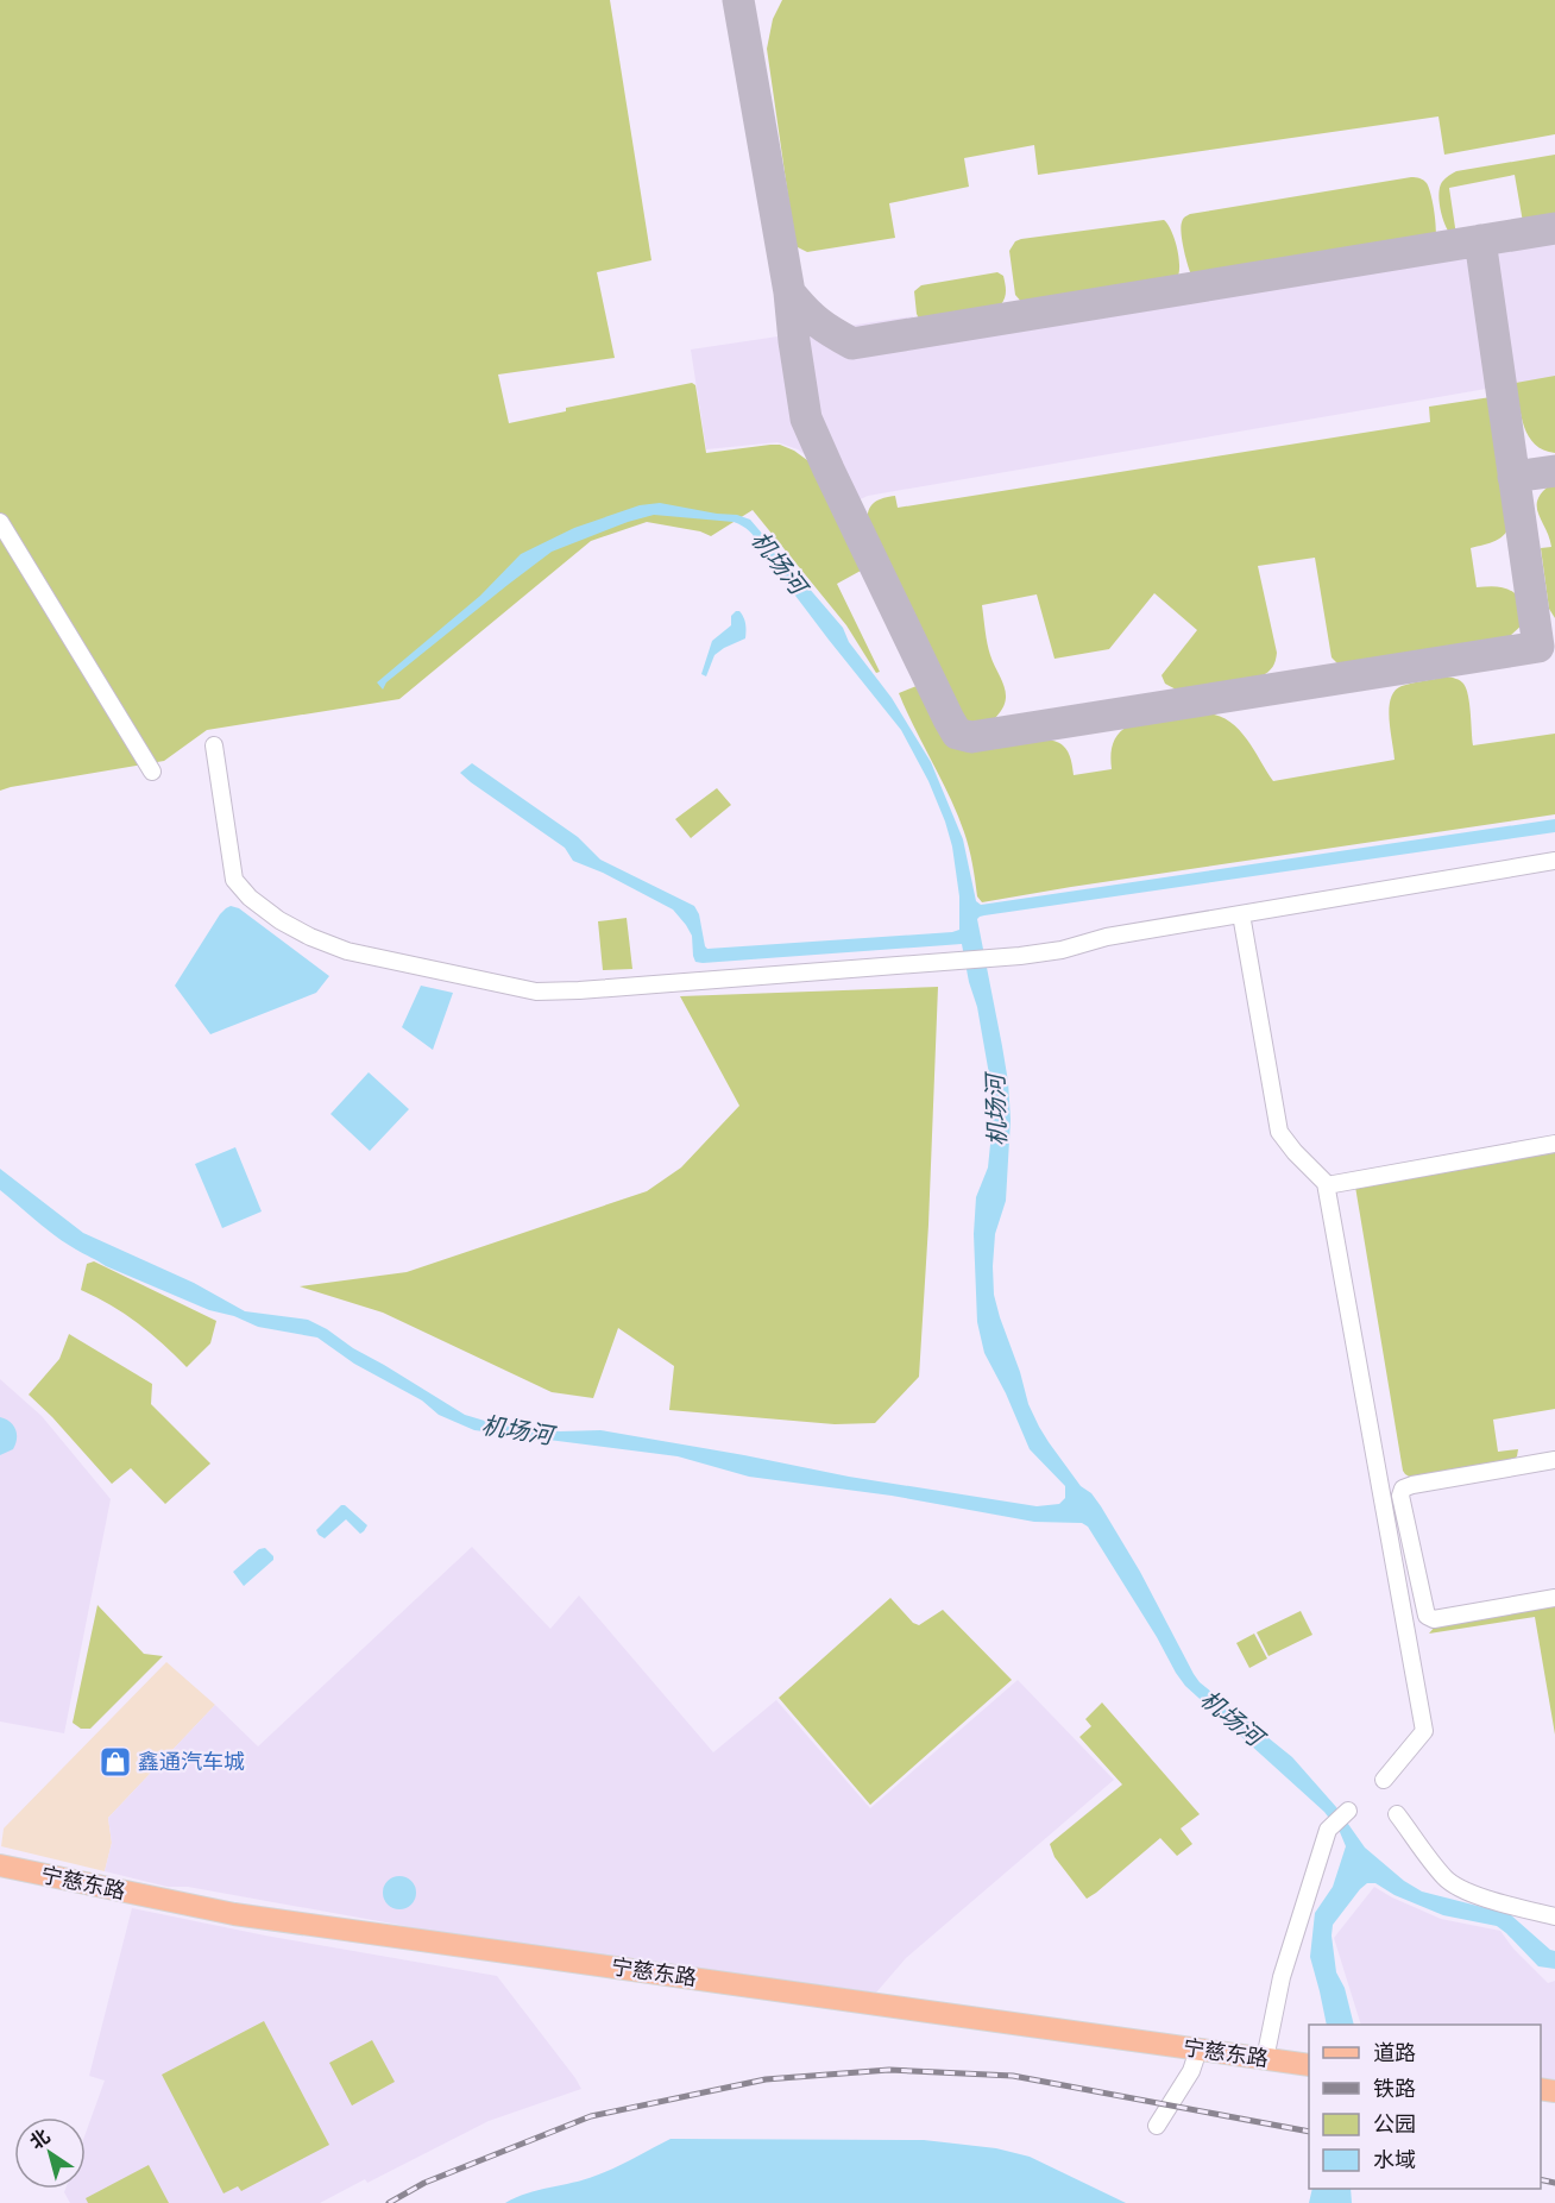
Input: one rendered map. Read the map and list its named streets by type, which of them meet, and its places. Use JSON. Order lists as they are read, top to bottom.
{
  "streets": {
    "main road": ["宁慈东路"]
  },
  "water": ["机场河"],
  "places": {
    "shop": ["鑫通汽车城"]
  },
  "legend": [
    "道路",
    "铁路",
    "公园",
    "水域"
  ],
  "north": "top left"
}
